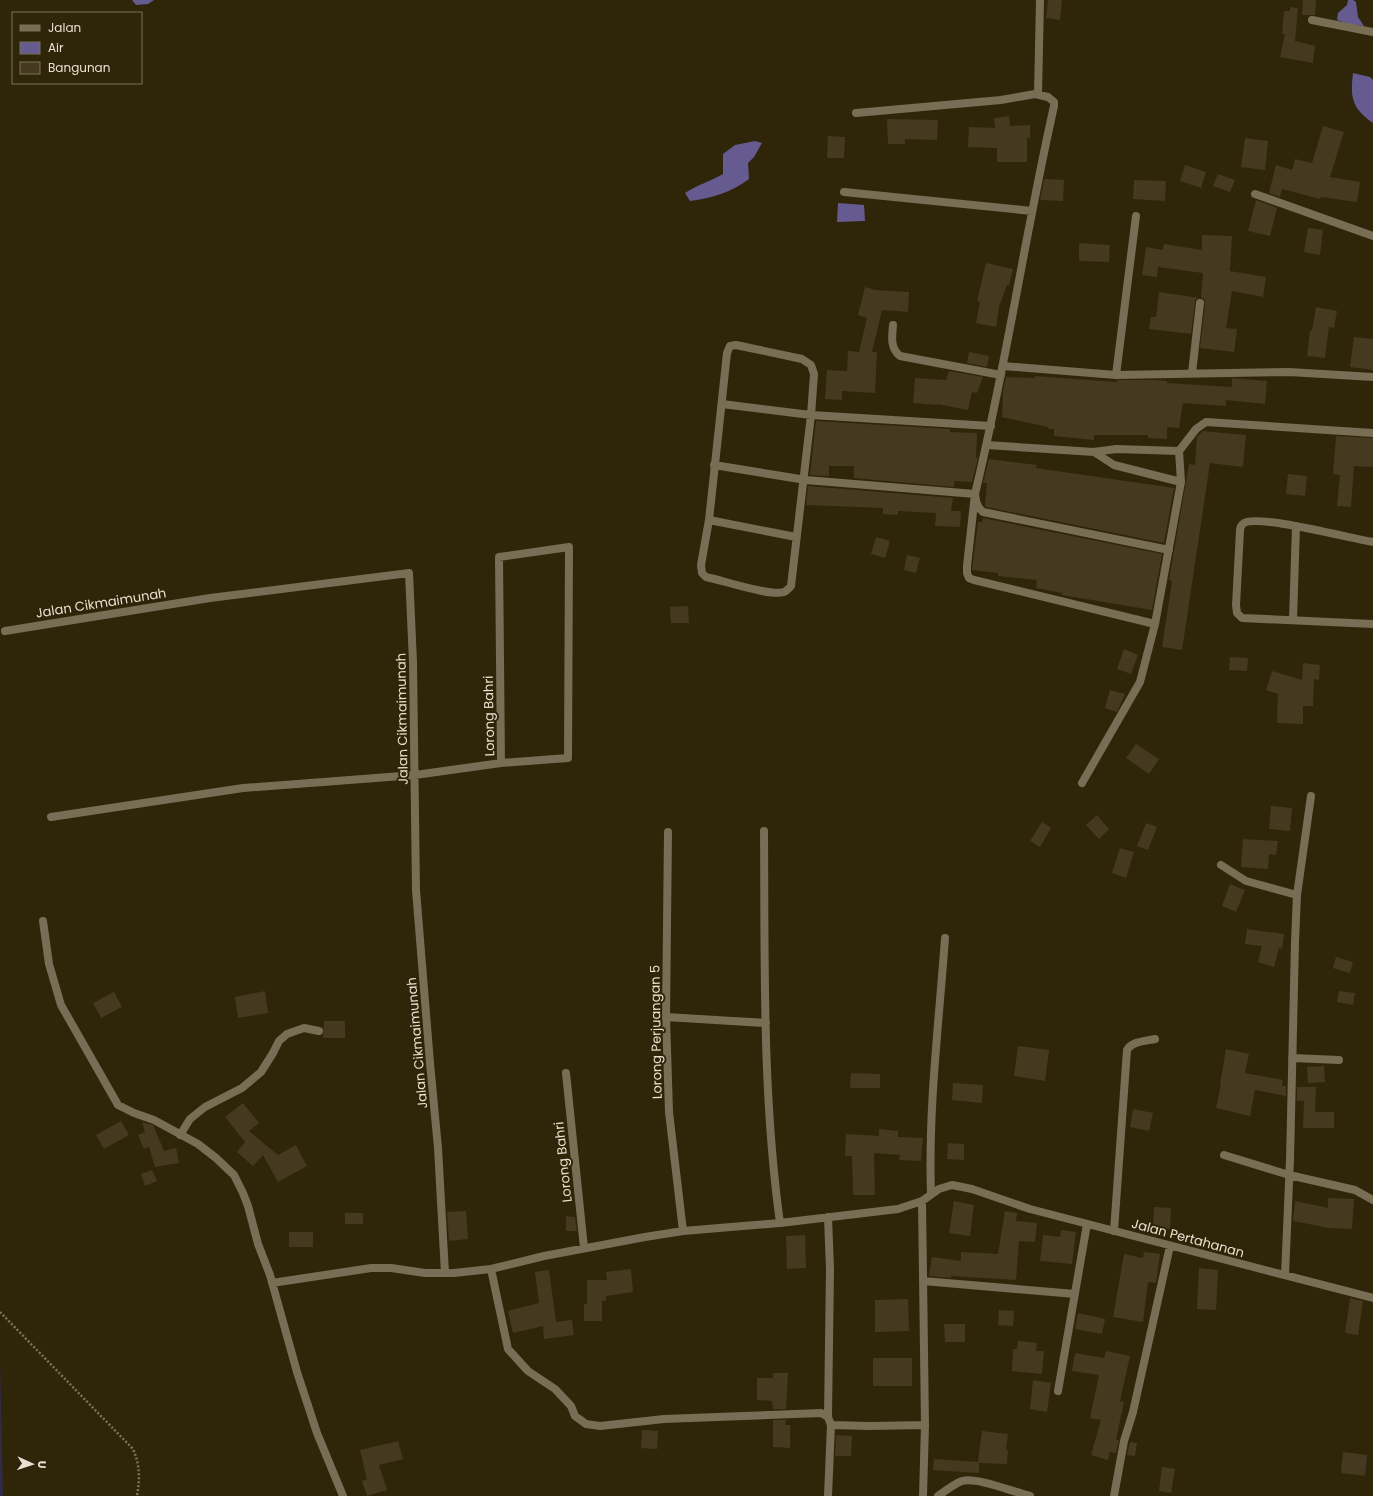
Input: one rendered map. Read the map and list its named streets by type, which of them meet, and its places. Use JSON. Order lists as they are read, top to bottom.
{
  "streets": {
    "street": [
      "Jalan Cikmaimunah",
      "Lorong Bahri",
      "Lorong Perjuangan 5",
      "Jalan Pertahanan"
    ]
  },
  "crossings": [
    ["Jalan Cikmaimunah", "Jalan Pertahanan"],
    ["Lorong Bahri", "Jalan Pertahanan"],
    ["Lorong Perjuangan 5", "Jalan Pertahanan"]
  ],
  "legend": ["Jalan", "Air", "Bangunan"],
  "north": "right"
}
